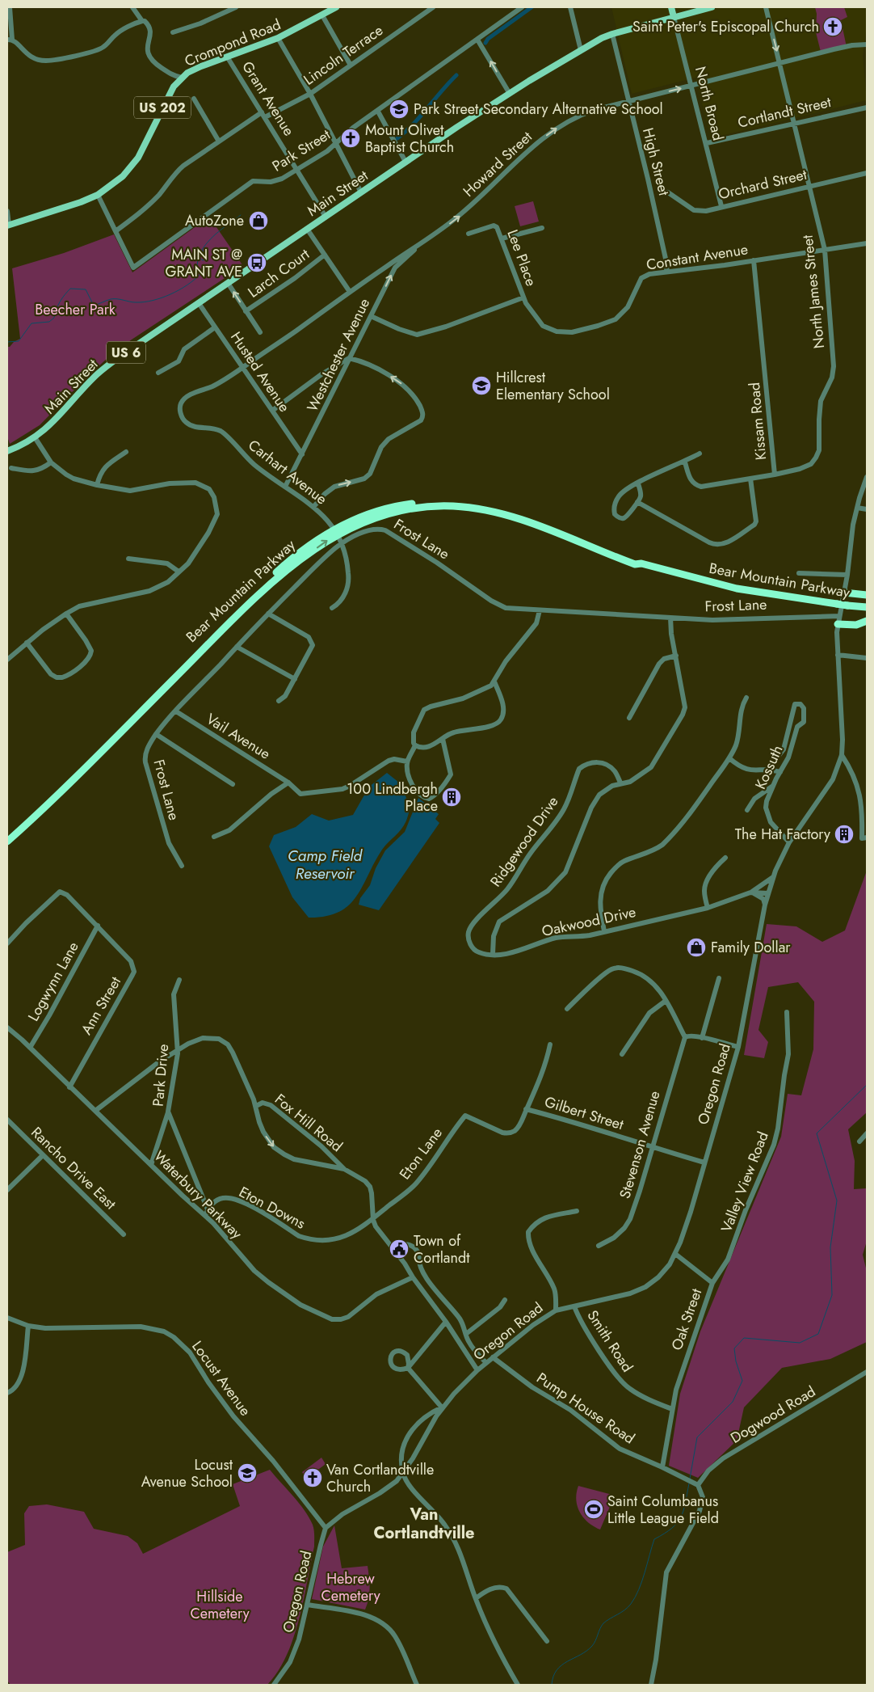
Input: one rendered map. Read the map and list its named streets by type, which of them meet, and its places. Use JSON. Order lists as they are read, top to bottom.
{
  "streets": {
    "highway": ["Bear Mountain Parkway"],
    "main road": [
      "Crompond Road",
      "North Broad",
      "US 202",
      "Main Street",
      "US 6"
    ],
    "street": [
      "Lincoln Terrace",
      "Grant Avenue",
      "Cortlandt Street",
      "Park Street",
      "High Street",
      "Howard Street",
      "Orchard Street",
      "Constant Avenue",
      "Lee Place",
      "Larch Court",
      "North James Street",
      "Westchester Avenue",
      "Husted Avenue",
      "Kissam Road",
      "Carhart Avenue",
      "Frost Lane",
      "Vail Avenue",
      "Kossuth",
      "Ridgewood Drive",
      "Oakwood Drive",
      "Logwynn Lane",
      "Ann Street",
      "Park Drive",
      "Oregon Road",
      "Gilbert Street",
      "Fox Hill Road",
      "Stevenson Avenue",
      "Eton Lane",
      "Rancho Drive East",
      "Valley View Road",
      "Waterbury Parkway",
      "Eton Downs",
      "Oak Street",
      "Smith Road",
      "Locust Avenue",
      "Pump House Road",
      "Dogwood Road"
    ]
  },
  "crossings": [
    ["Crompond Road", "Grant Avenue"],
    ["Lincoln Terrace", "Grant Avenue"],
    ["Grant Avenue", "Park Street"],
    ["Grant Avenue", "Main Street"],
    ["North Broad", "Cortlandt Street"],
    ["North Broad", "Howard Street"],
    ["North Broad", "Orchard Street"],
    ["North Broad", "Main Street"],
    ["Cortlandt Street", "North James Street"],
    ["High Street", "Howard Street"],
    ["High Street", "Main Street"],
    ["High Street", "Constant Avenue"],
    ["Howard Street", "North James Street"],
    ["Howard Street", "Westchester Avenue"],
    ["Howard Street", "Carhart Avenue"],
    ["Orchard Street", "North James Street"],
    ["Main Street", "Husted Avenue"],
    ["Constant Avenue", "Lee Place"],
    ["Constant Avenue", "North James Street"],
    ["Constant Avenue", "Kissam Road"],
    ["North James Street", "Kissam Road"],
    ["Westchester Avenue", "Husted Avenue"],
    ["Westchester Avenue", "Carhart Avenue"],
    ["Husted Avenue", "Carhart Avenue"],
    ["Carhart Avenue", "Frost Lane"],
    ["Carhart Avenue", "Bear Mountain Parkway"],
    ["Frost Lane", "Vail Avenue"],
    ["Kossuth", "Oregon Road"],
    ["Ridgewood Drive", "Oakwood Drive"],
    ["Oakwood Drive", "Oregon Road"],
    ["Logwynn Lane", "Ann Street"],
    ["Logwynn Lane", "Waterbury Parkway"],
    ["Ann Street", "Waterbury Parkway"],
    ["Park Drive", "Fox Hill Road"],
    ["Park Drive", "Eton Downs"],
    ["Oregon Road", "Gilbert Street"],
    ["Oregon Road", "Oak Street"],
    ["Oregon Road", "Smith Road"],
    ["Oregon Road", "Locust Avenue"],
    ["Oregon Road", "Pump House Road"],
    ["Gilbert Street", "Stevenson Avenue"],
    ["Gilbert Street", "Eton Lane"],
    ["Fox Hill Road", "Eton Lane"],
    ["Fox Hill Road", "Waterbury Parkway"],
    ["Fox Hill Road", "Eton Downs"],
    ["Eton Lane", "Eton Downs"],
    ["Valley View Road", "Oak Street"],
    ["Oak Street", "Smith Road"],
    ["Pump House Road", "Dogwood Road"]
  ],
  "one_way": ["Howard Street"],
  "districts": ["Van Cortlandtville"],
  "water": ["Camp Field Reservoir"],
  "parks": ["Beecher Park", "Hebrew Cemetery", "Hillside Cemetery"],
  "places": {
    "church": ["Saint Peter's Episcopal Church", "Mount Olivet Baptist Church", "Van Cortlandtville Church"],
    "school or university": ["Park Street Secondary Alternative School", "Hillcrest Elementary School", "Locust Avenue School"],
    "shop": ["AutoZone", "Family Dollar"],
    "bus stop": ["MAIN ST @ GRANT AVE"],
    "building": ["100 Lindbergh Place", "The Hat Factory"],
    "public building": ["Town of Cortlandt"],
    "sports": ["Saint Columbanus Little League Field"]
  }
}
